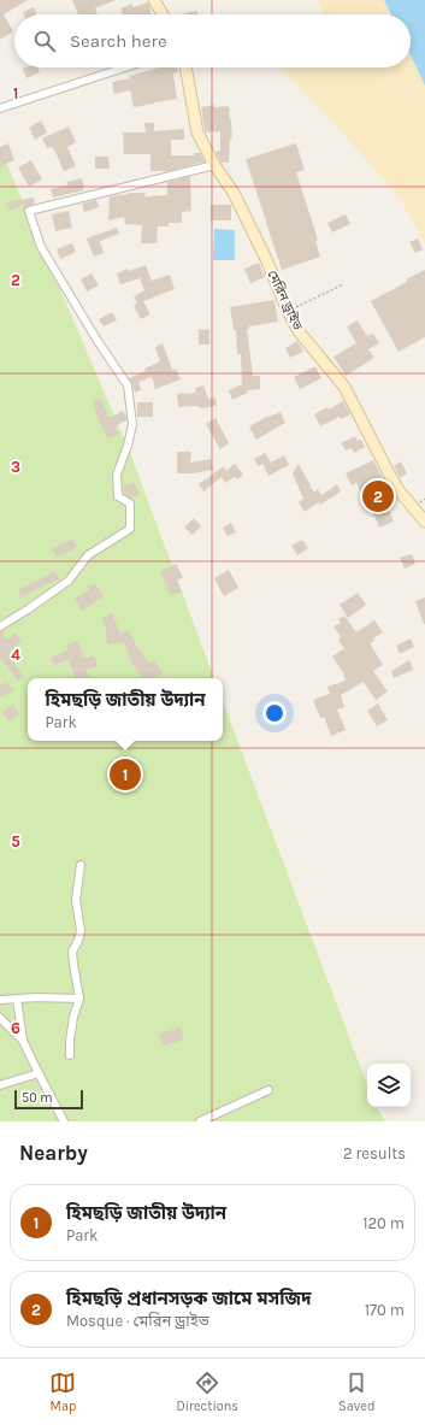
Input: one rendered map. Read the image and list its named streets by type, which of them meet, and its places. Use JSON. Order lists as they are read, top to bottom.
{
  "streets": {
    "main road": ["মেরিন ড্রাইভ"]
  },
  "scale_bar": "50 m",
  "page": {
    "search": "Search here",
    "pins": ["2", "1"],
    "popup": ["হিমছড়ি জাতীয় উদ্যান", "Park"],
    "scale": "50 m",
    "heading": ["Nearby", "2 results"],
    "list": [
      {
        "mark": "1",
        "name": "হিমছড়ি জাতীয় উদ্যান",
        "note": "Park",
        "value": "120 m"
      },
      {
        "mark": "2",
        "name": "হিমছড়ি প্রধানসড়ক জামে মসজিদ",
        "note": "Mosque · মেরিন ড্রাইভ",
        "value": "170 m"
      }
    ],
    "nav": ["Map", "Directions", "Saved"]
  },
  "grid": {
    "rows": [
      "1",
      "2",
      "3",
      "4",
      "5",
      "6"
    ]
  }
}
